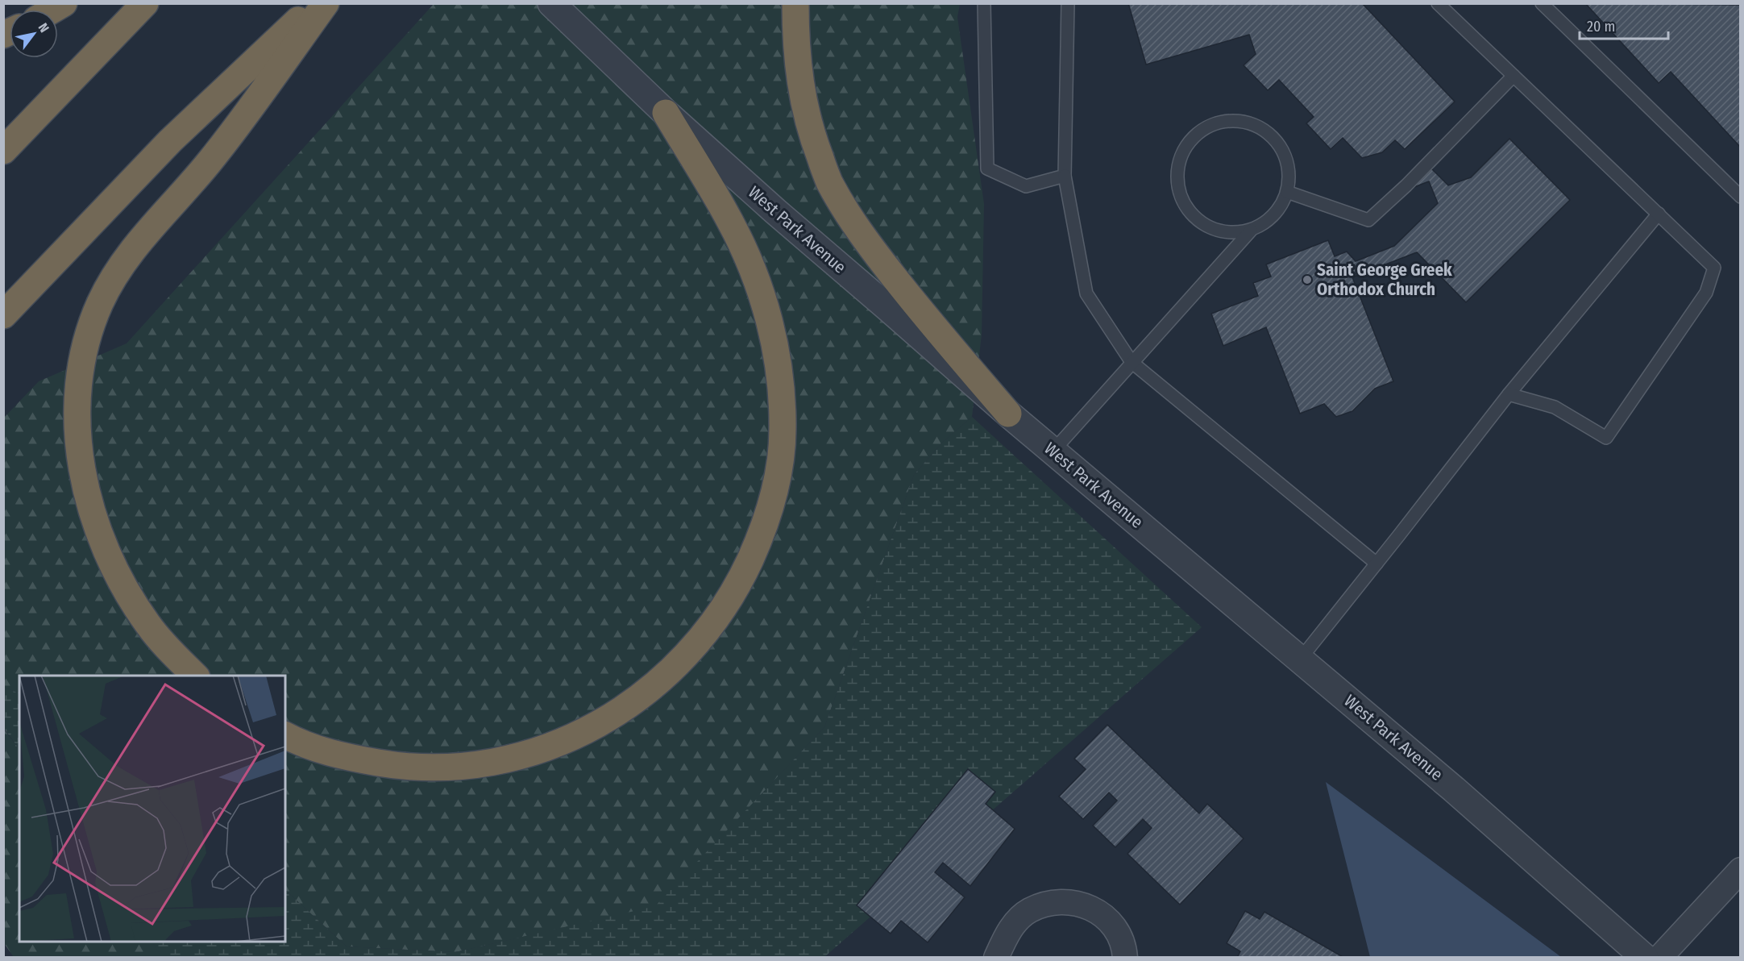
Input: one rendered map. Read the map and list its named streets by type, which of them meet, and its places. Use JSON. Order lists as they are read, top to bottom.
{
  "streets": {
    "street": ["West Park Avenue"]
  },
  "places": ["Saint George Greek Orthodox Church"],
  "scale_bar": "20 m",
  "north": "top right"
}
